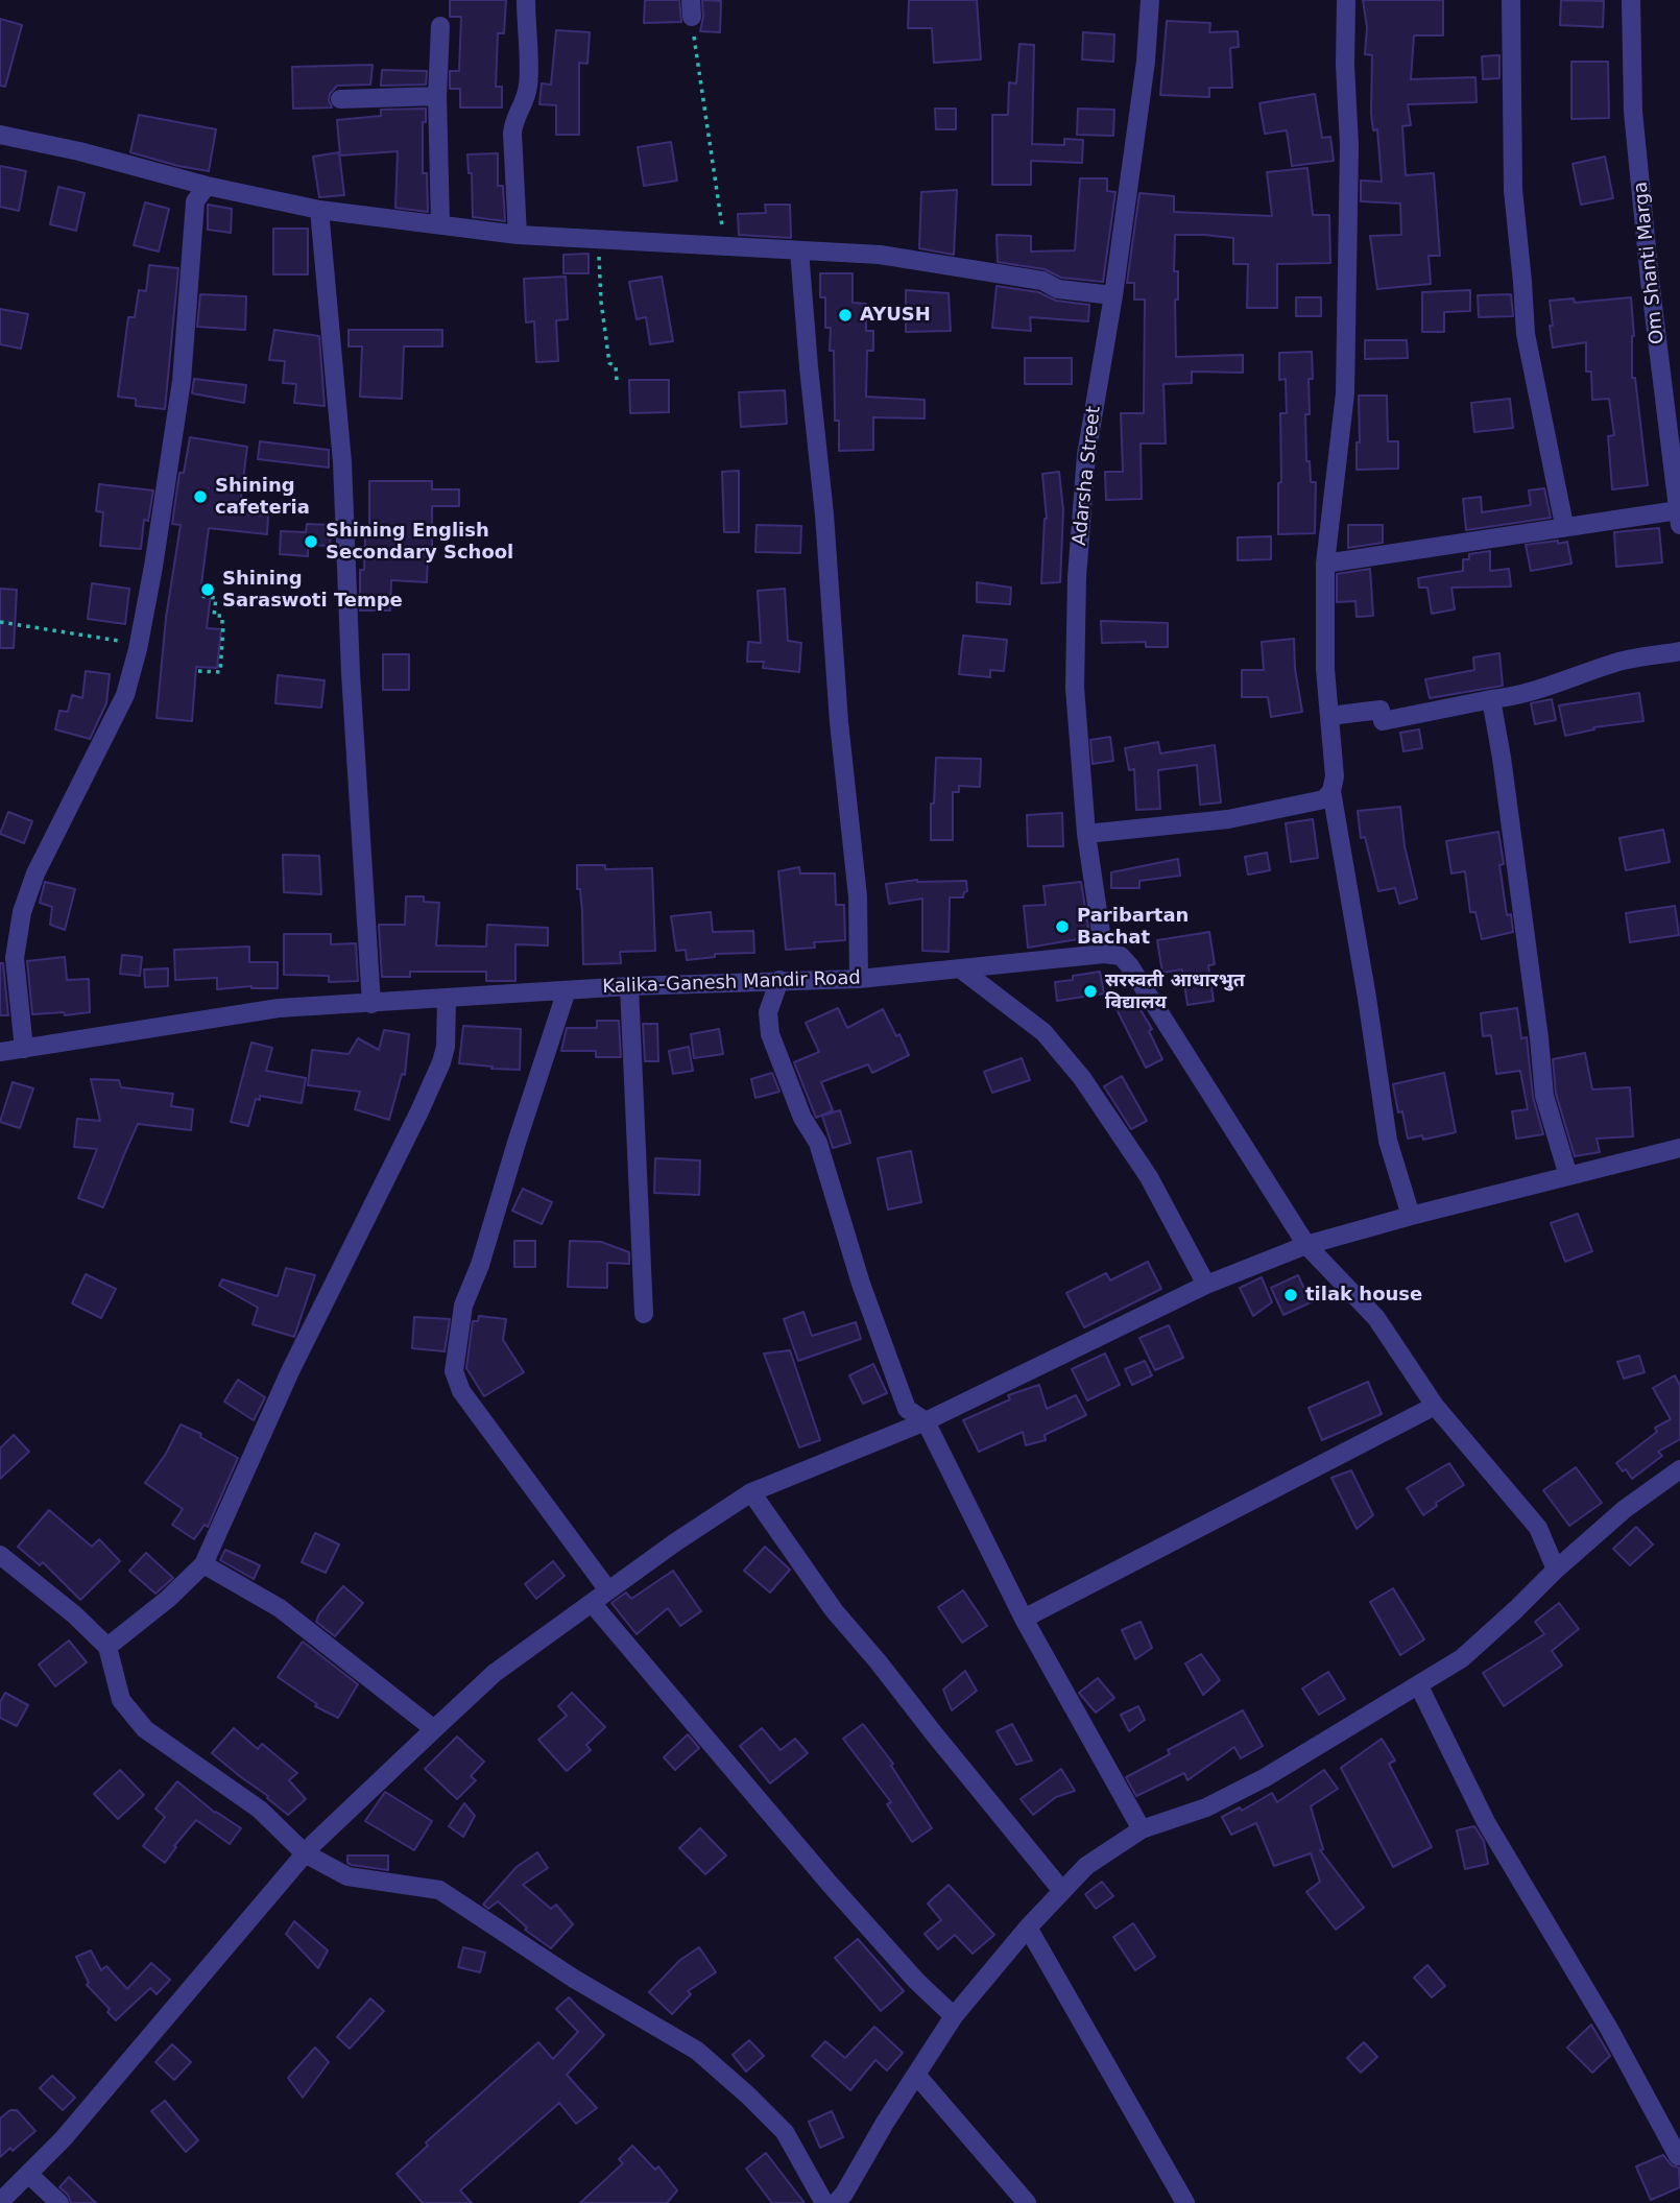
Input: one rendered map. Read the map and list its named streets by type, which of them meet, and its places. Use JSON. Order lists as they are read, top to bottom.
{
  "streets": {
    "street": ["Om Shanti Marga", "Adarsha Street", "Kalika-Ganesh Mandir Road"]
  },
  "crossings": [
    ["Adarsha Street", "Kalika-Ganesh Mandir Road"]
  ],
  "places": [
    "AYUSH",
    "Shining cafeteria",
    "Shining English Secondary School",
    "Shining Saraswoti Tempe",
    "Paribartan Bachat",
    "सरस्वती आधारभुत विद्यालय",
    "tilak house"
  ]
}
